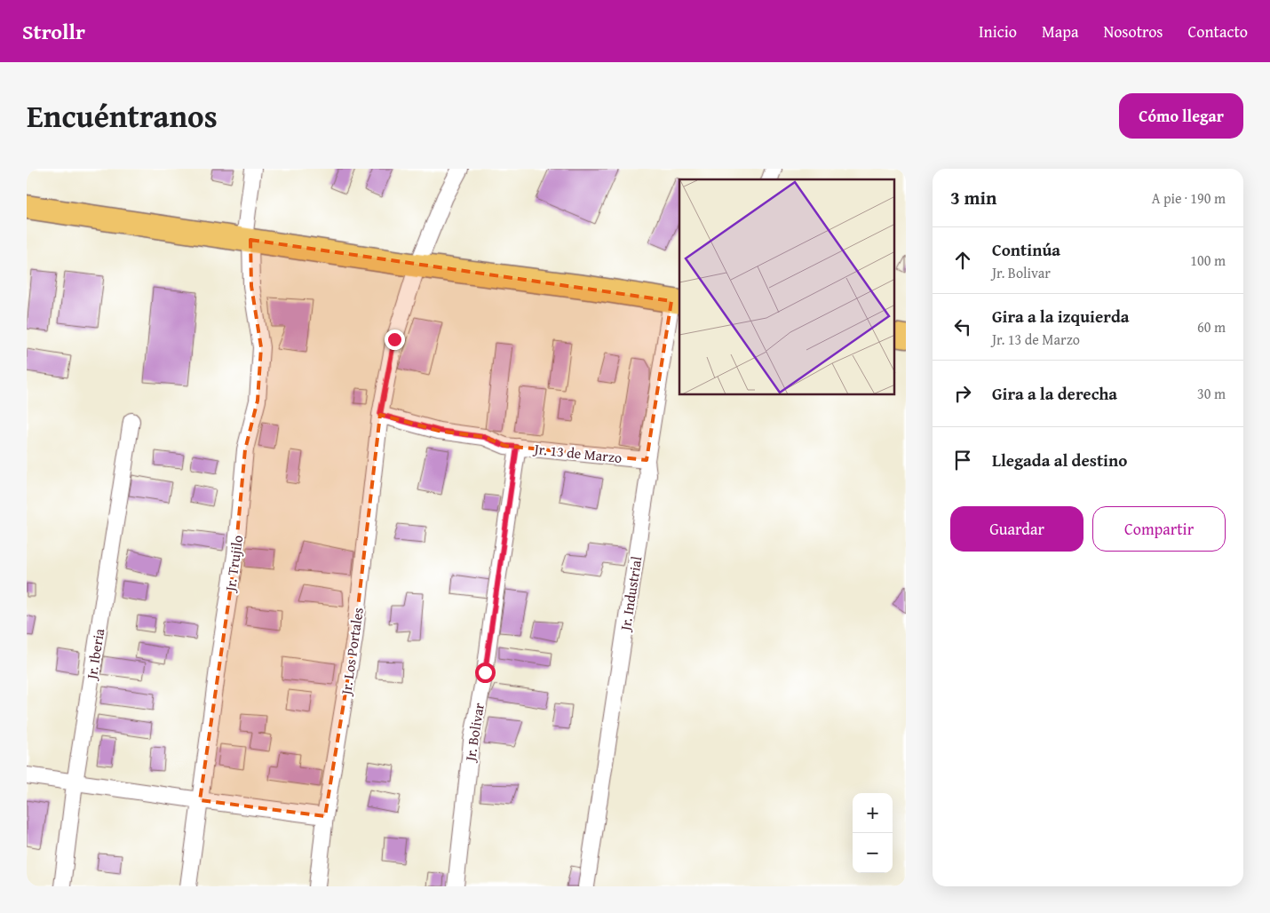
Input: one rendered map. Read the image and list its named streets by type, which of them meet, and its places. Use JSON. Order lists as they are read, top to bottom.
{
  "streets": {
    "street": [
      "Jr. 13 de Marzo",
      "Jr. Trujilo",
      "Jr. Industrial",
      "Jr. Los Portales",
      "Jr. Iberia",
      "Jr. Bolivar"
    ]
  },
  "crossings": [
    ["Jr. 13 de Marzo", "Jr. Industrial"],
    ["Jr. 13 de Marzo", "Jr. Los Portales"],
    ["Jr. 13 de Marzo", "Jr. Bolivar"]
  ],
  "page": {
    "header": "Strollr",
    "nav": [
      "Inicio",
      "Mapa",
      "Nosotros",
      "Contacto"
    ],
    "title": "Encuéntranos",
    "buttons": [
      "Cómo llegar",
      ["Guardar", "Compartir"]
    ],
    "heading": ["3 min", "A pie · 190 m"],
    "list": [
      ["Continúa", "Jr. Bolivar", "100 m"],
      ["Gira a la izquierda", "Jr. 13 de Marzo", "60 m"],
      ["Gira a la derecha", "30 m"],
      "Llegada al destino"
    ],
    "map_buttons": ["+", "−"]
  }
}
